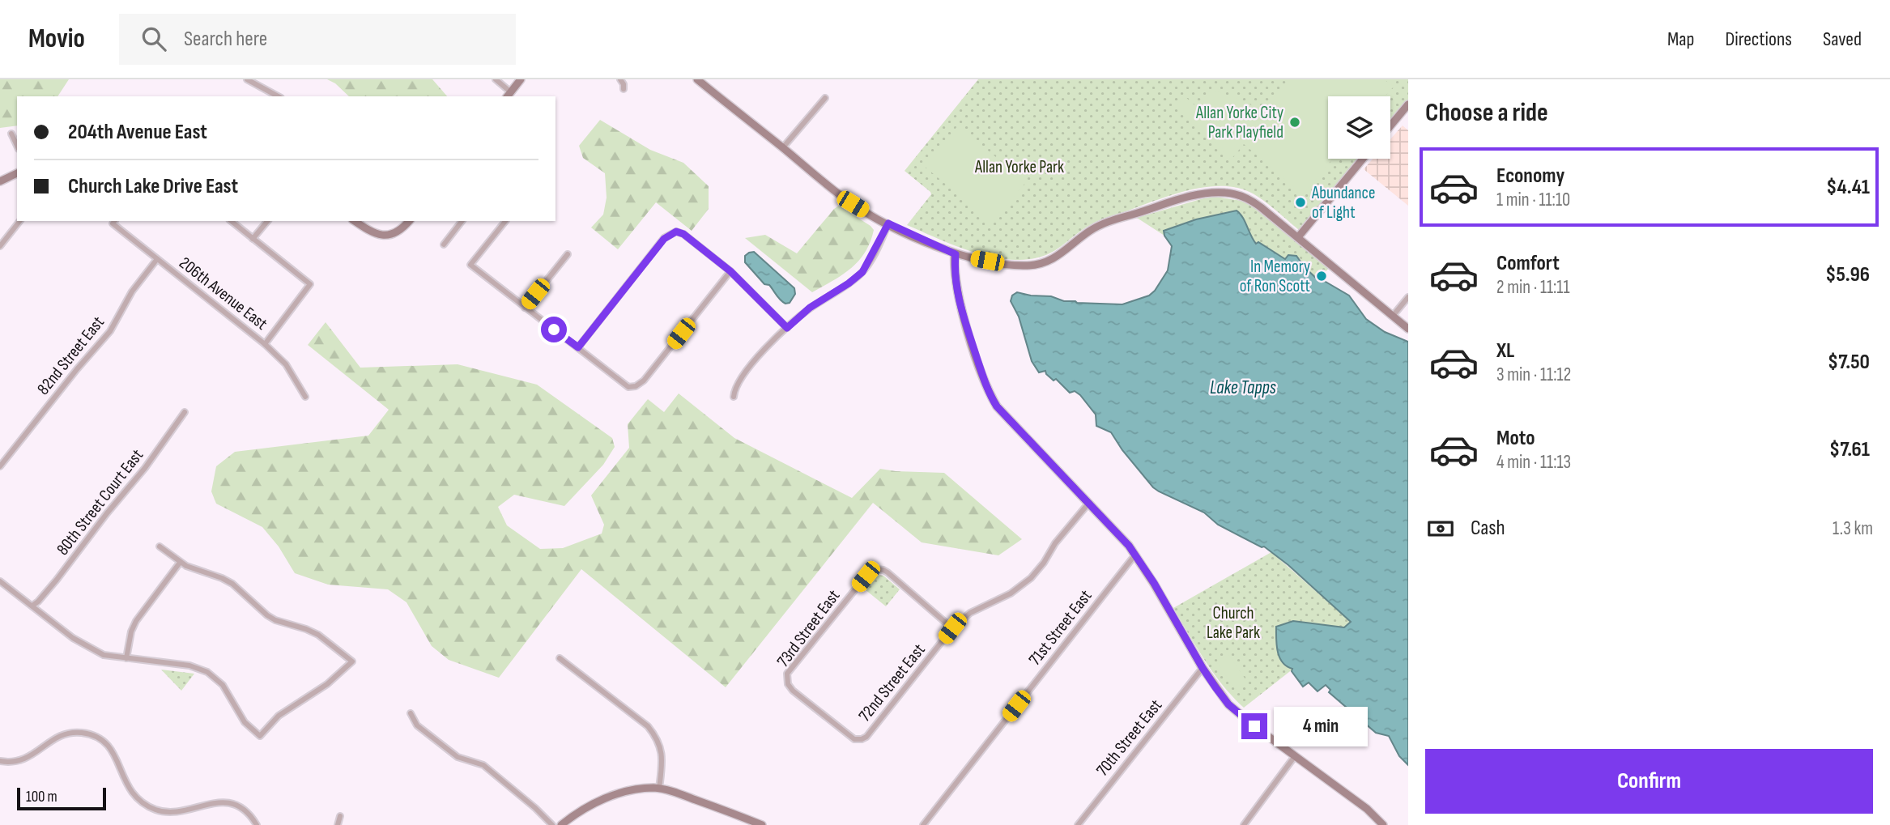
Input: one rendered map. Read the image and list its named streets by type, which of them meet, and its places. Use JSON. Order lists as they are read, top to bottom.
{
  "streets": {
    "street": [
      "206th Avenue East",
      "82nd Street East",
      "80th Street Court East",
      "71st Street East",
      "73rd Street East",
      "72nd Street East",
      "70th Street East"
    ]
  },
  "crossings": [
    ["206th Avenue East", "82nd Street East"],
    ["73rd Street East", "72nd Street East"]
  ],
  "water": ["Lake Tapps"],
  "parks": ["Allan Yorke Park", "Church Lake Park"],
  "places": ["Allan Yorke City Park Playfield", "Abundance of Light", "In Memory of Ron Scott"],
  "scale_bar": "100 m",
  "page": {
    "header": "Movio",
    "search": "Search here",
    "nav": ["Map", "Directions", "Saved"],
    "heading": "Choose a ride",
    "banner": ["204th Avenue East", "Church Lake Drive East"],
    "list": [
      {
        "name": "Economy",
        "note": "1 min · 11:10",
        "value": "$4.41"
      },
      {
        "name": "Comfort",
        "note": "2 min · 11:11",
        "value": "$5.96"
      },
      {
        "name": "XL",
        "note": "3 min · 11:12",
        "value": "$7.50"
      },
      {
        "name": "Moto",
        "note": "4 min · 11:13",
        "value": "$7.61"
      }
    ],
    "pay": ["Cash", "1.3 km"],
    "bubble": "4 min",
    "buttons": "Confirm",
    "scale": "100 m"
  }
}
